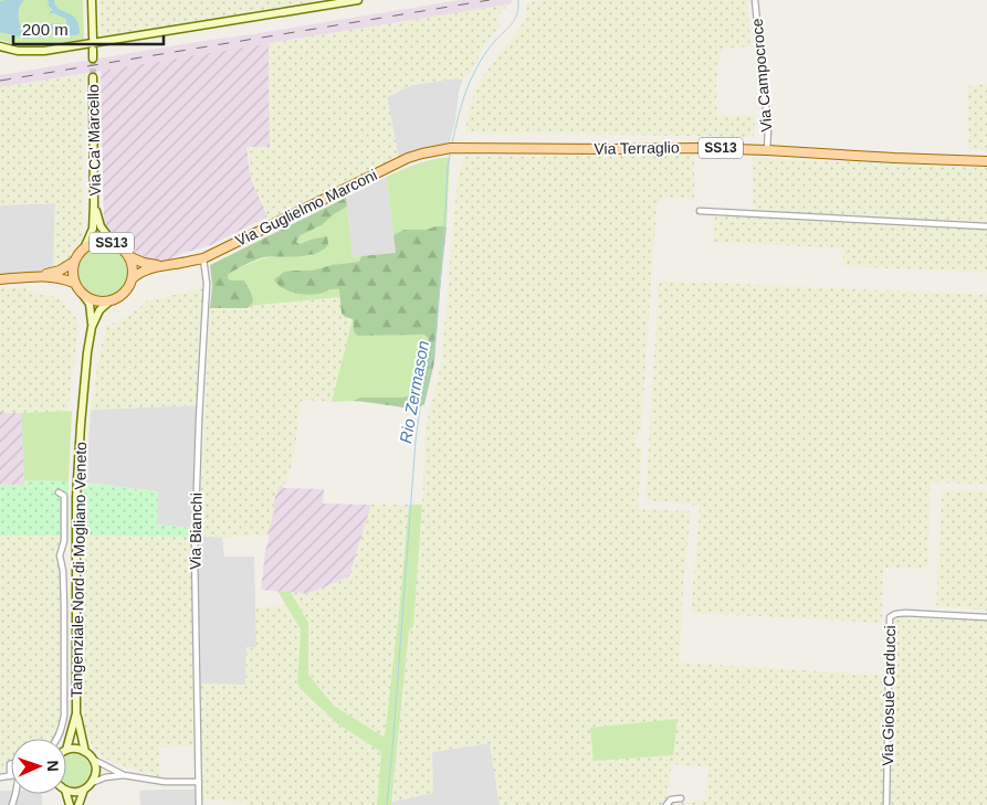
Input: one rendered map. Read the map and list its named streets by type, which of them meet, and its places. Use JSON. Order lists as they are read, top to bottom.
{
  "streets": {
    "main road": [
      "Via Ca' Marcello",
      "Via Terraglio",
      "SS13",
      "Via Guglielmo Marconi",
      "Tangenziale Nord di Mogliano Veneto"
    ],
    "street": ["Via Campocroce", "Via Bianchi", "Via Giosuè Carducci"]
  },
  "crossings": [
    ["Via Campocroce", "Via Terraglio"],
    ["Via Terraglio", "Via Guglielmo Marconi"],
    ["SS13", "Via Guglielmo Marconi"],
    ["SS13", "Tangenziale Nord di Mogliano Veneto"],
    ["Via Guglielmo Marconi", "Via Bianchi"],
    ["Via Guglielmo Marconi", "Tangenziale Nord di Mogliano Veneto"]
  ],
  "water": ["Rio Zermason"],
  "scale_bar": "200 m",
  "north": "right"
}
